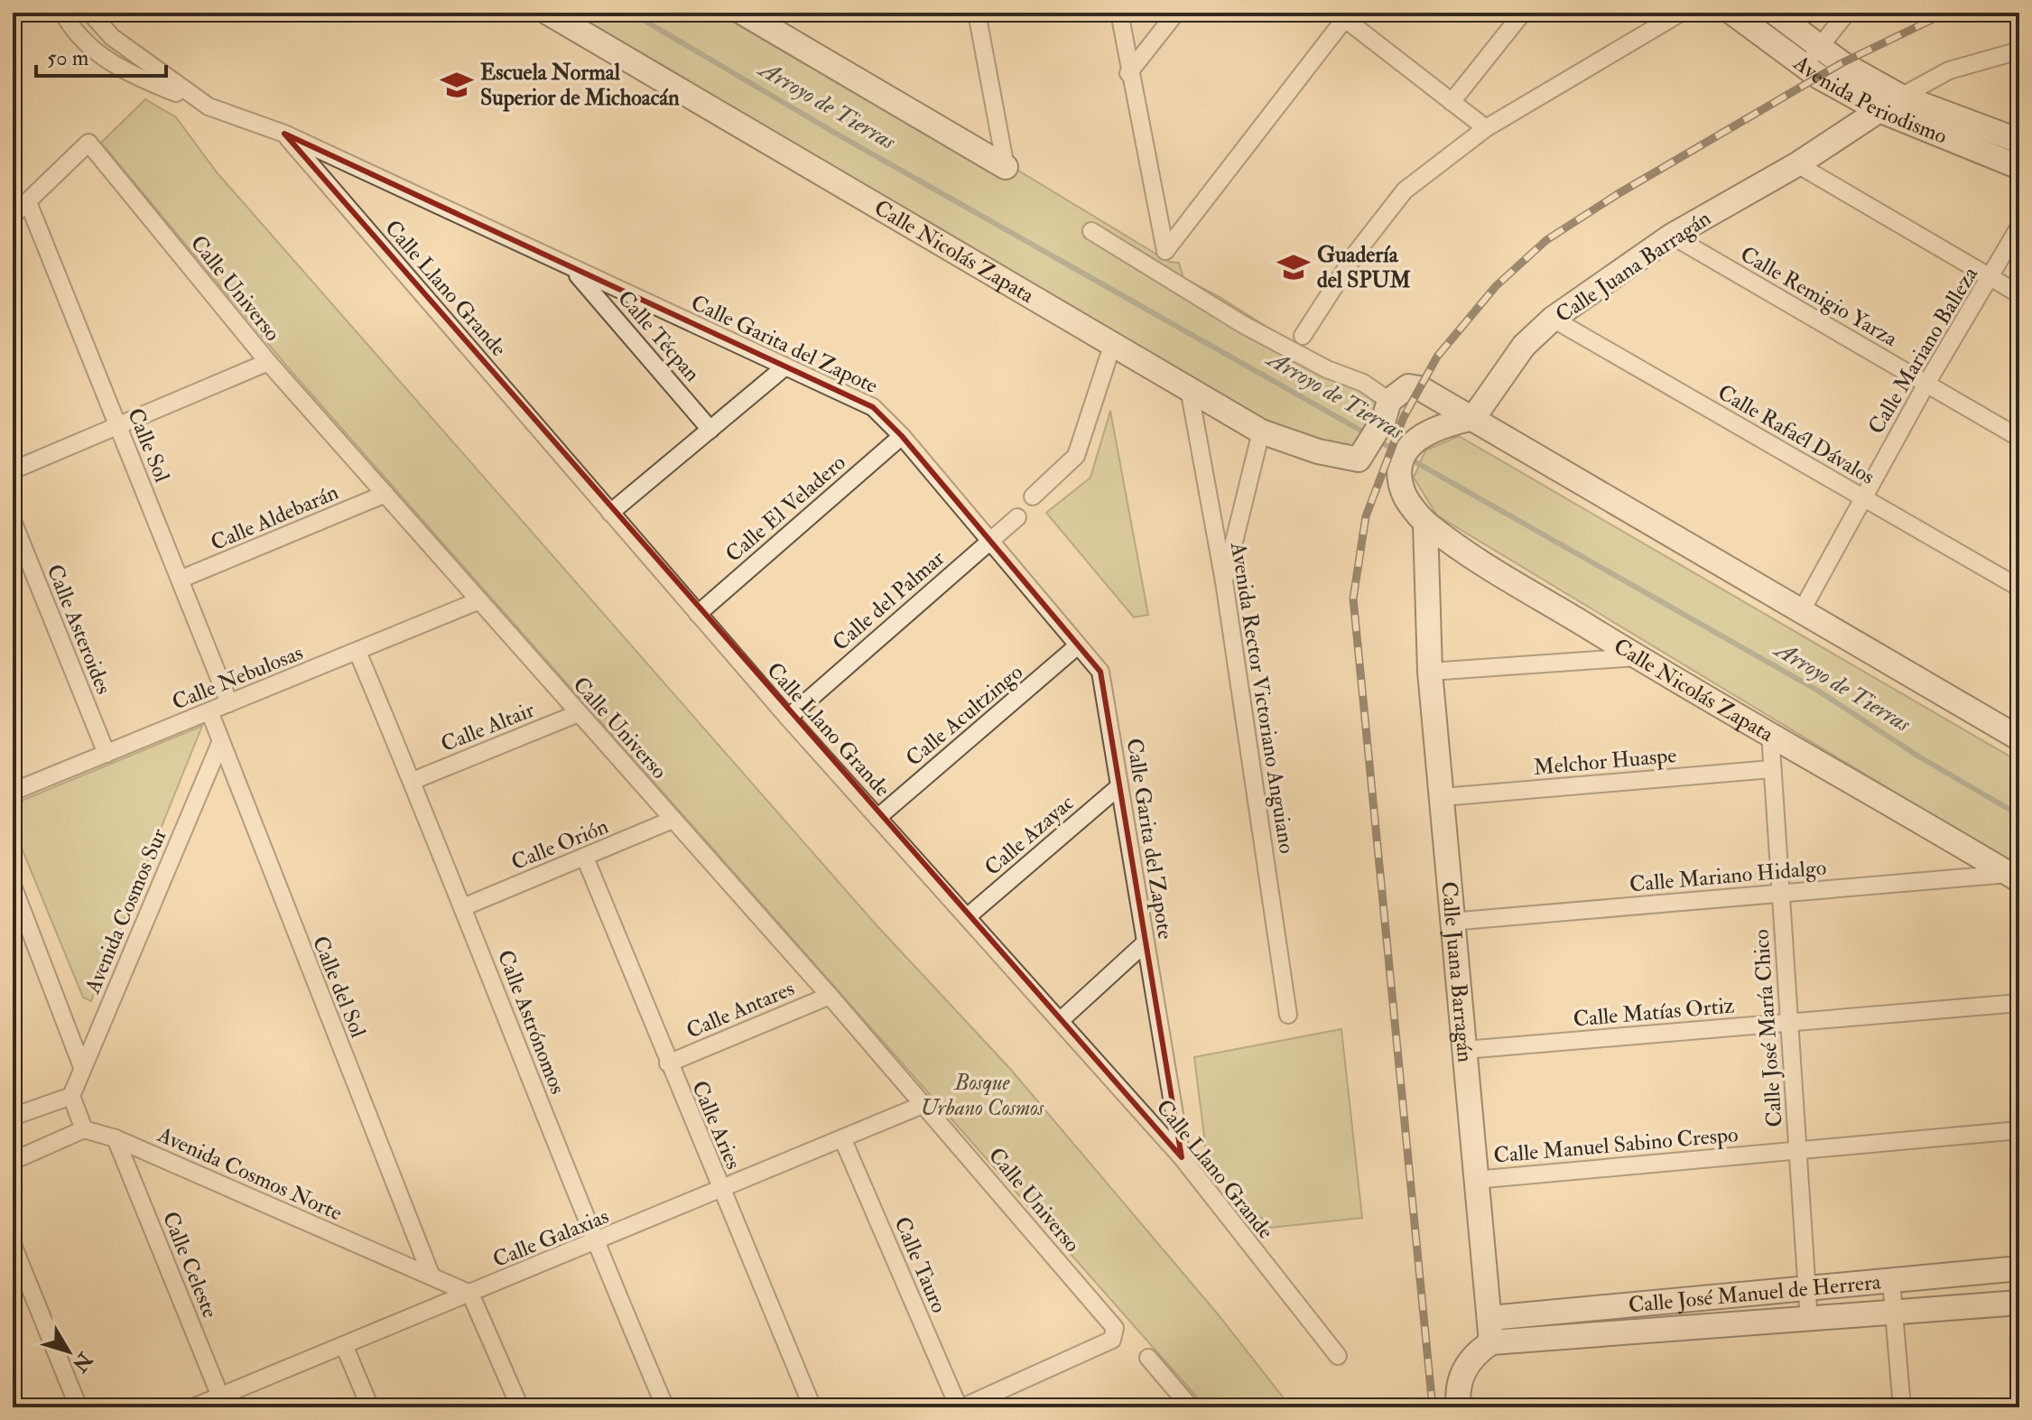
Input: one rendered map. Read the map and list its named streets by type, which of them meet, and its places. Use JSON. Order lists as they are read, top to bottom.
{
  "streets": {
    "street": [
      "Avenida Periodismo",
      "Calle Nicolás Zapata",
      "Calle Juana Barragán",
      "Calle Universo",
      "Calle Llano Grande",
      "Calle Remigio Yarza",
      "Calle Técpan",
      "Calle Garita del Zapote",
      "Calle Mariano Balleza",
      "Calle Rafaél Dávalos",
      "Calle Sol",
      "Calle El Veladero",
      "Calle Aldebarán",
      "Calle del Palmar",
      "Calle Asteroides",
      "Calle Nebulosas",
      "Avenida Rector Victoriano Anguiano",
      "Calle Acultzingo",
      "Calle Altair",
      "Melchor Huaspe",
      "Calle Azayac",
      "Calle Orión",
      "Calle Mariano Hidalgo",
      "Avenida Cosmos Sur",
      "Calle del Sol",
      "Calle Antares",
      "Calle Matías Ortiz",
      "Calle Astrónomos",
      "Calle José María Chico",
      "Calle Aries",
      "Calle Manuel Sabino Crespo",
      "Avenida Cosmos Norte",
      "Calle Galaxias",
      "Calle Celeste",
      "Calle Tauro",
      "Calle José Manuel de Herrera"
    ]
  },
  "crossings": [
    ["Avenida Periodismo", "Calle Juana Barragán"],
    ["Calle Nicolás Zapata", "Calle Juana Barragán"],
    ["Calle Nicolás Zapata", "Avenida Rector Victoriano Anguiano"],
    ["Calle Nicolás Zapata", "Calle Mariano Hidalgo"],
    ["Calle Nicolás Zapata", "Calle José María Chico"],
    ["Calle Juana Barragán", "Calle Remigio Yarza"],
    ["Calle Juana Barragán", "Calle Rafaél Dávalos"],
    ["Calle Juana Barragán", "Melchor Huaspe"],
    ["Calle Juana Barragán", "Calle Mariano Hidalgo"],
    ["Calle Juana Barragán", "Calle Matías Ortiz"],
    ["Calle Juana Barragán", "Calle Manuel Sabino Crespo"],
    ["Calle Juana Barragán", "Calle José Manuel de Herrera"],
    ["Calle Universo", "Calle Sol"],
    ["Calle Universo", "Calle Aldebarán"],
    ["Calle Universo", "Calle Nebulosas"],
    ["Calle Universo", "Calle Altair"],
    ["Calle Universo", "Calle Orión"],
    ["Calle Universo", "Calle Antares"],
    ["Calle Universo", "Calle Galaxias"],
    ["Calle Universo", "Calle Tauro"],
    ["Calle Llano Grande", "Calle Garita del Zapote"],
    ["Calle Llano Grande", "Calle El Veladero"],
    ["Calle Llano Grande", "Calle del Palmar"],
    ["Calle Llano Grande", "Calle Acultzingo"],
    ["Calle Llano Grande", "Calle Azayac"],
    ["Calle Remigio Yarza", "Calle Mariano Balleza"],
    ["Calle Técpan", "Calle Garita del Zapote"],
    ["Calle Garita del Zapote", "Calle El Veladero"],
    ["Calle Garita del Zapote", "Calle del Palmar"],
    ["Calle Garita del Zapote", "Calle Acultzingo"],
    ["Calle Garita del Zapote", "Calle Azayac"],
    ["Calle Mariano Balleza", "Calle Rafaél Dávalos"],
    ["Calle Sol", "Calle Aldebarán"],
    ["Calle Sol", "Calle Nebulosas"],
    ["Calle Asteroides", "Calle Nebulosas"],
    ["Calle Nebulosas", "Calle del Sol"],
    ["Calle Nebulosas", "Calle Astrónomos"],
    ["Calle Altair", "Calle Astrónomos"],
    ["Melchor Huaspe", "Calle José María Chico"],
    ["Calle Orión", "Calle Astrónomos"],
    ["Calle Orión", "Calle Aries"],
    ["Calle Mariano Hidalgo", "Calle José María Chico"],
    ["Avenida Cosmos Sur", "Calle del Sol"],
    ["Calle del Sol", "Avenida Cosmos Norte"],
    ["Calle Antares", "Calle Aries"],
    ["Calle Matías Ortiz", "Calle José María Chico"],
    ["Calle Astrónomos", "Calle Galaxias"],
    ["Calle José María Chico", "Calle Manuel Sabino Crespo"],
    ["Calle José María Chico", "Calle José Manuel de Herrera"],
    ["Calle Aries", "Calle Galaxias"],
    ["Avenida Cosmos Norte", "Calle Galaxias"],
    ["Avenida Cosmos Norte", "Calle Celeste"],
    ["Calle Galaxias", "Calle Celeste"],
    ["Calle Galaxias", "Calle Tauro"]
  ],
  "water": ["Arroyo de Tierras"],
  "parks": ["Bosque Urbano Cosmos"],
  "places": {
    "school or university": ["Escuela Normal Superior de Michoacán", "Guadería del SPUM"]
  },
  "scale_bar": "50 m",
  "north": "bottom right"
}
